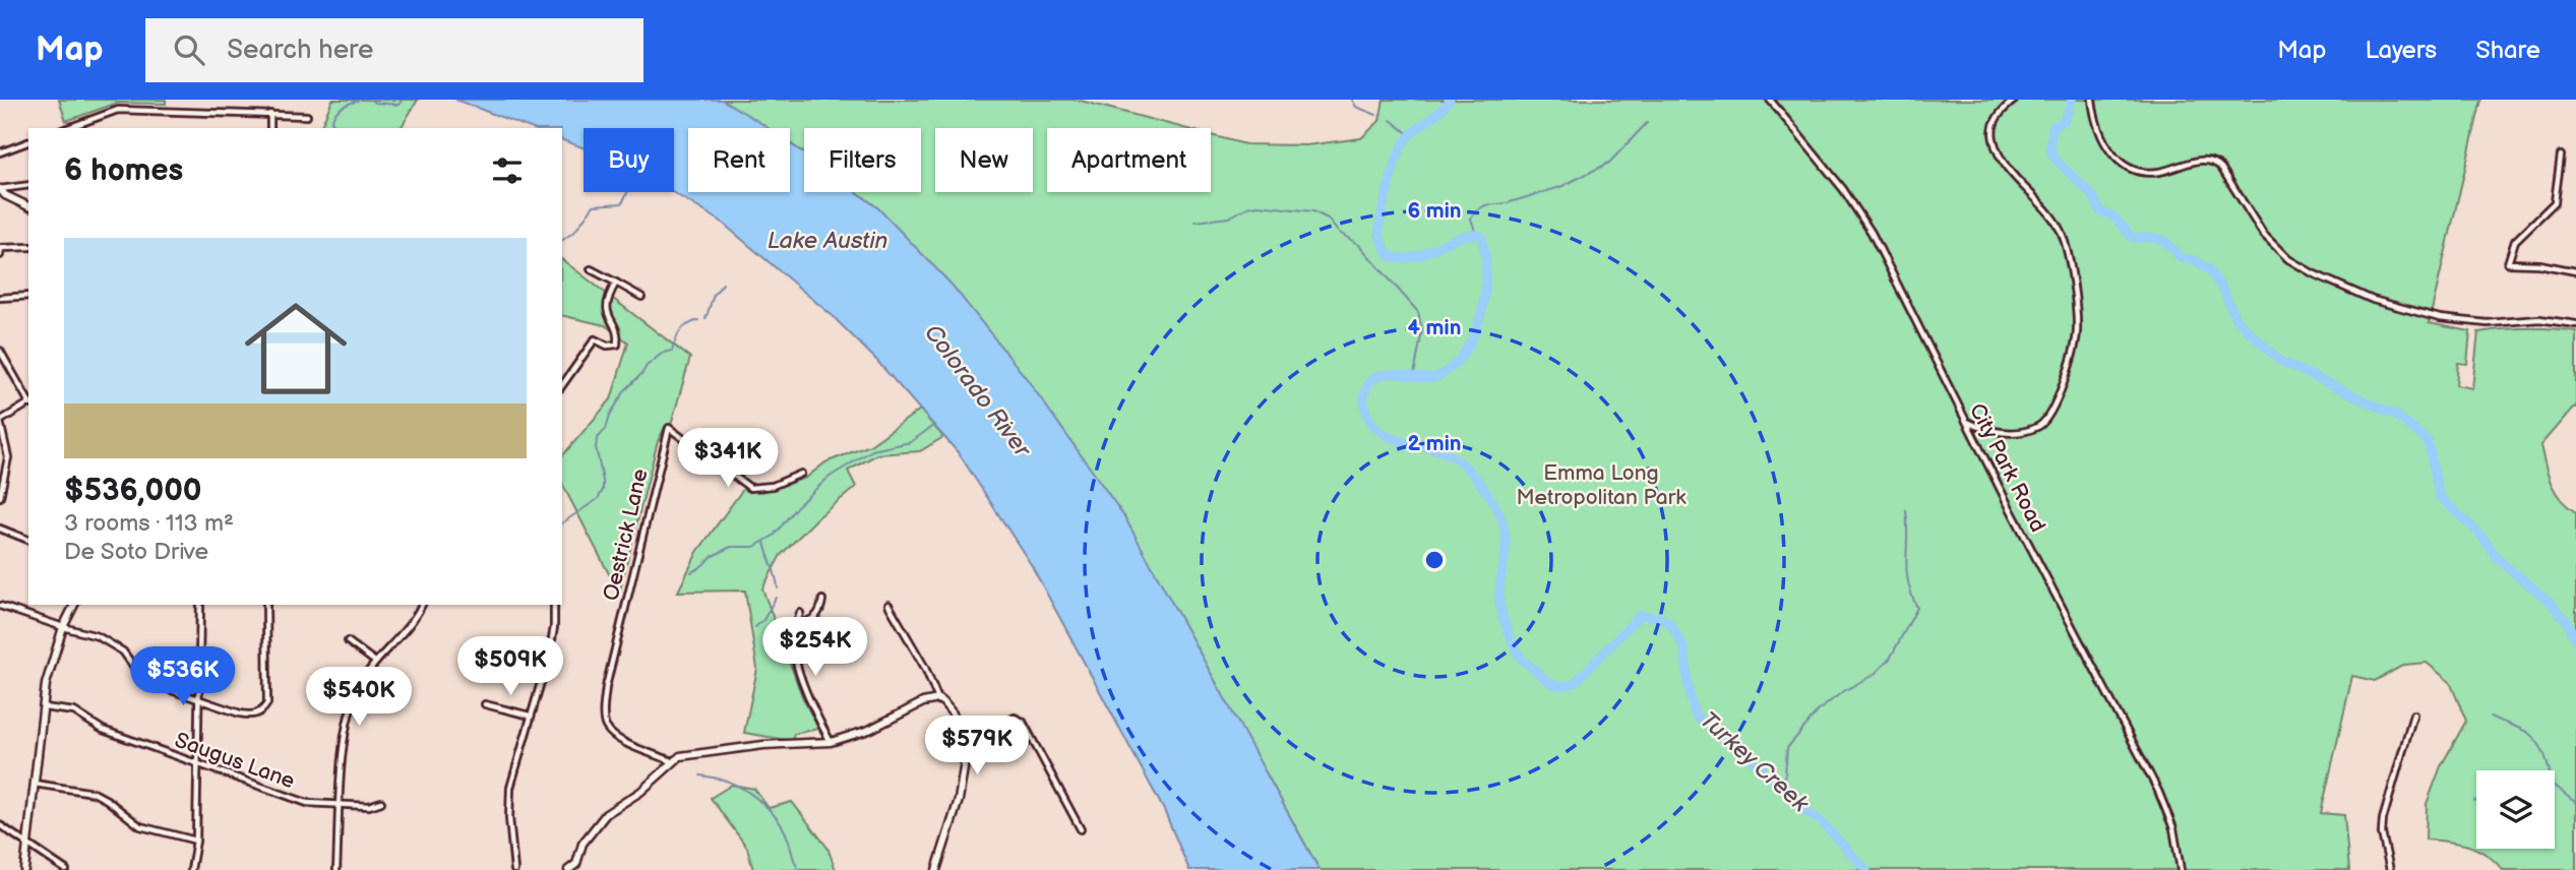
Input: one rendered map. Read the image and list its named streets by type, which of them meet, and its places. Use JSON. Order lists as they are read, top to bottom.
{
  "streets": {
    "street": ["City Park Road", "Oestrick Lane", "Saugus Lane"]
  },
  "water": ["Lake Austin", "Colorado River", "Turkey Creek"],
  "parks": ["Emma Long Metropolitan Park"],
  "page": {
    "header": "Map",
    "search": "Search here",
    "nav": ["Map", "Layers", "Share"],
    "chip": [
      "Buy",
      "Rent",
      "Filters",
      "New",
      "Apartment"
    ],
    "heading": "6 homes",
    "list": [
      {
        "name": "$536,000",
        "note": "3 rooms · 113 m² · De Soto Drive"
      }
    ],
    "price": [
      "$341K",
      "$254K",
      "$509K",
      "$536K",
      "$540K",
      "$579K"
    ]
  },
  "rings": ["6 min", "4 min", "2 min"]
}
